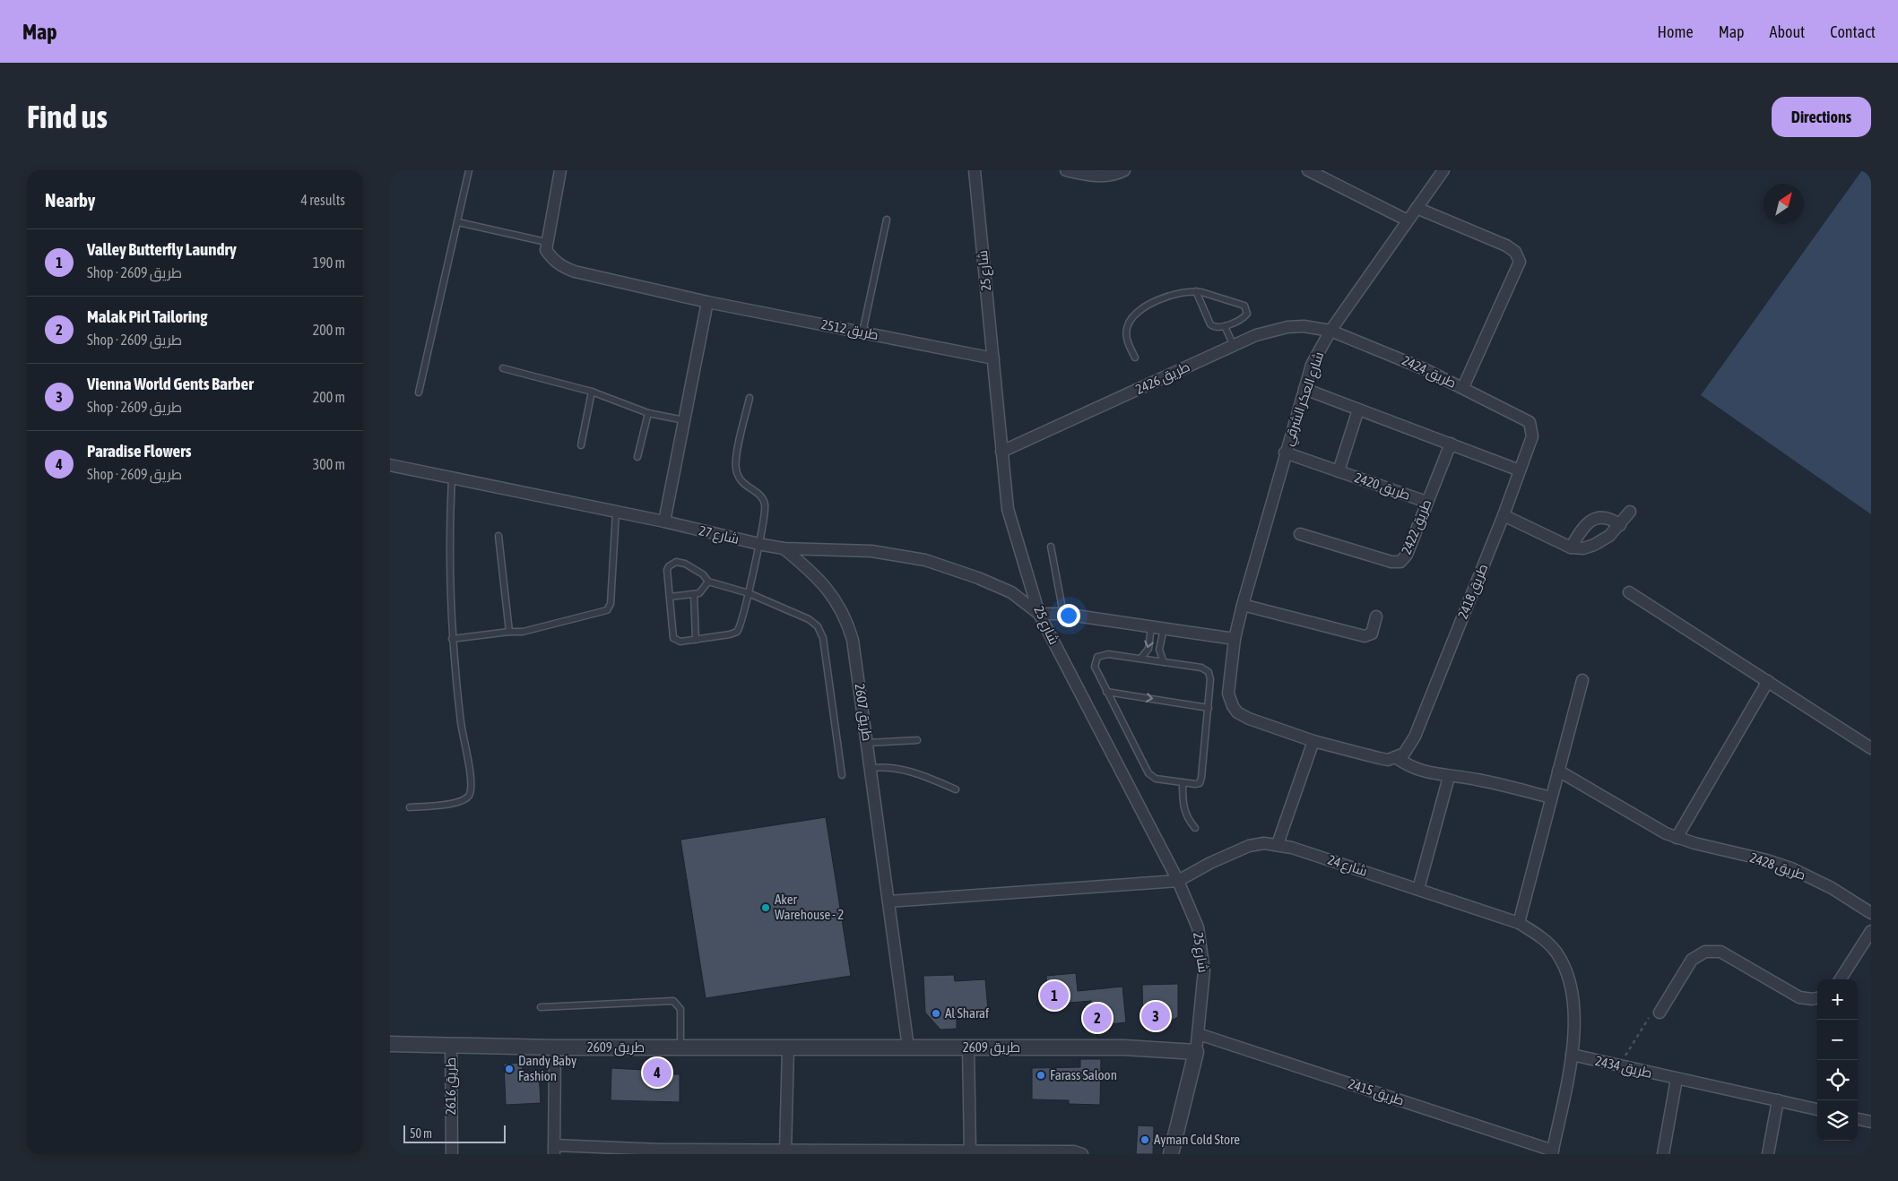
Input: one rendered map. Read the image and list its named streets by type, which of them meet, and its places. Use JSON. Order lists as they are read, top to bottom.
{
  "streets": {
    "street": [
      "شارع 25",
      "طريق 2512",
      "طريق 2424",
      "طريق 2426",
      "شارع العكر الشرقي",
      "طريق 2420",
      "طريق 2422",
      "شارع 27",
      "طريق 2418",
      "طريق 2607",
      "شارع 24",
      "طريق 2428",
      "طريق 2609",
      "طريق 2434",
      "طريق 2616",
      "طريق 2415"
    ]
  },
  "crossings": [
    ["شارع 25", "طريق 2512"],
    ["شارع 25", "طريق 2426"],
    ["شارع 25", "شارع 27"],
    ["شارع 25", "شارع 24"],
    ["شارع 25", "طريق 2609"],
    ["شارع 25", "طريق 2415"],
    ["طريق 2424", "طريق 2426"],
    ["طريق 2424", "شارع العكر الشرقي"],
    ["طريق 2424", "طريق 2418"],
    ["طريق 2426", "شارع العكر الشرقي"],
    ["شارع العكر الشرقي", "طريق 2420"],
    ["طريق 2420", "طريق 2422"],
    ["شارع 27", "طريق 2607"],
    ["طريق 2607", "طريق 2609"],
    ["شارع 24", "طريق 2434"],
    ["شارع 24", "طريق 2415"],
    ["طريق 2609", "طريق 2616"]
  ],
  "places": [
    "Aker Warehouse - 2",
    "Al Sharaf",
    "Dandy Baby Fashion",
    "Farass Saloon",
    "Ayman Cold Store"
  ],
  "scale_bar": "50 m",
  "north": "top right",
  "page": {
    "header": "Map",
    "nav": [
      "Home",
      "Map",
      "About",
      "Contact"
    ],
    "buttons": "Directions",
    "title": "Find us",
    "heading": ["Nearby", "4 results"],
    "list": [
      {
        "mark": "1",
        "name": "Valley Butterfly Laundry",
        "note": "Shop · طريق 2609",
        "value": "190 m"
      },
      {
        "mark": "2",
        "name": "Malak Pirl Tailoring",
        "note": "Shop · طريق 2609",
        "value": "200 m"
      },
      {
        "mark": "3",
        "name": "Vienna World Gents Barber",
        "note": "Shop · طريق 2609",
        "value": "200 m"
      },
      {
        "mark": "4",
        "name": "Paradise Flowers",
        "note": "Shop · طريق 2609",
        "value": "300 m"
      }
    ],
    "map_buttons": ["+", "−"],
    "pins": [
      "1",
      "3",
      "2",
      "4"
    ],
    "scale": "50 m"
  }
}
